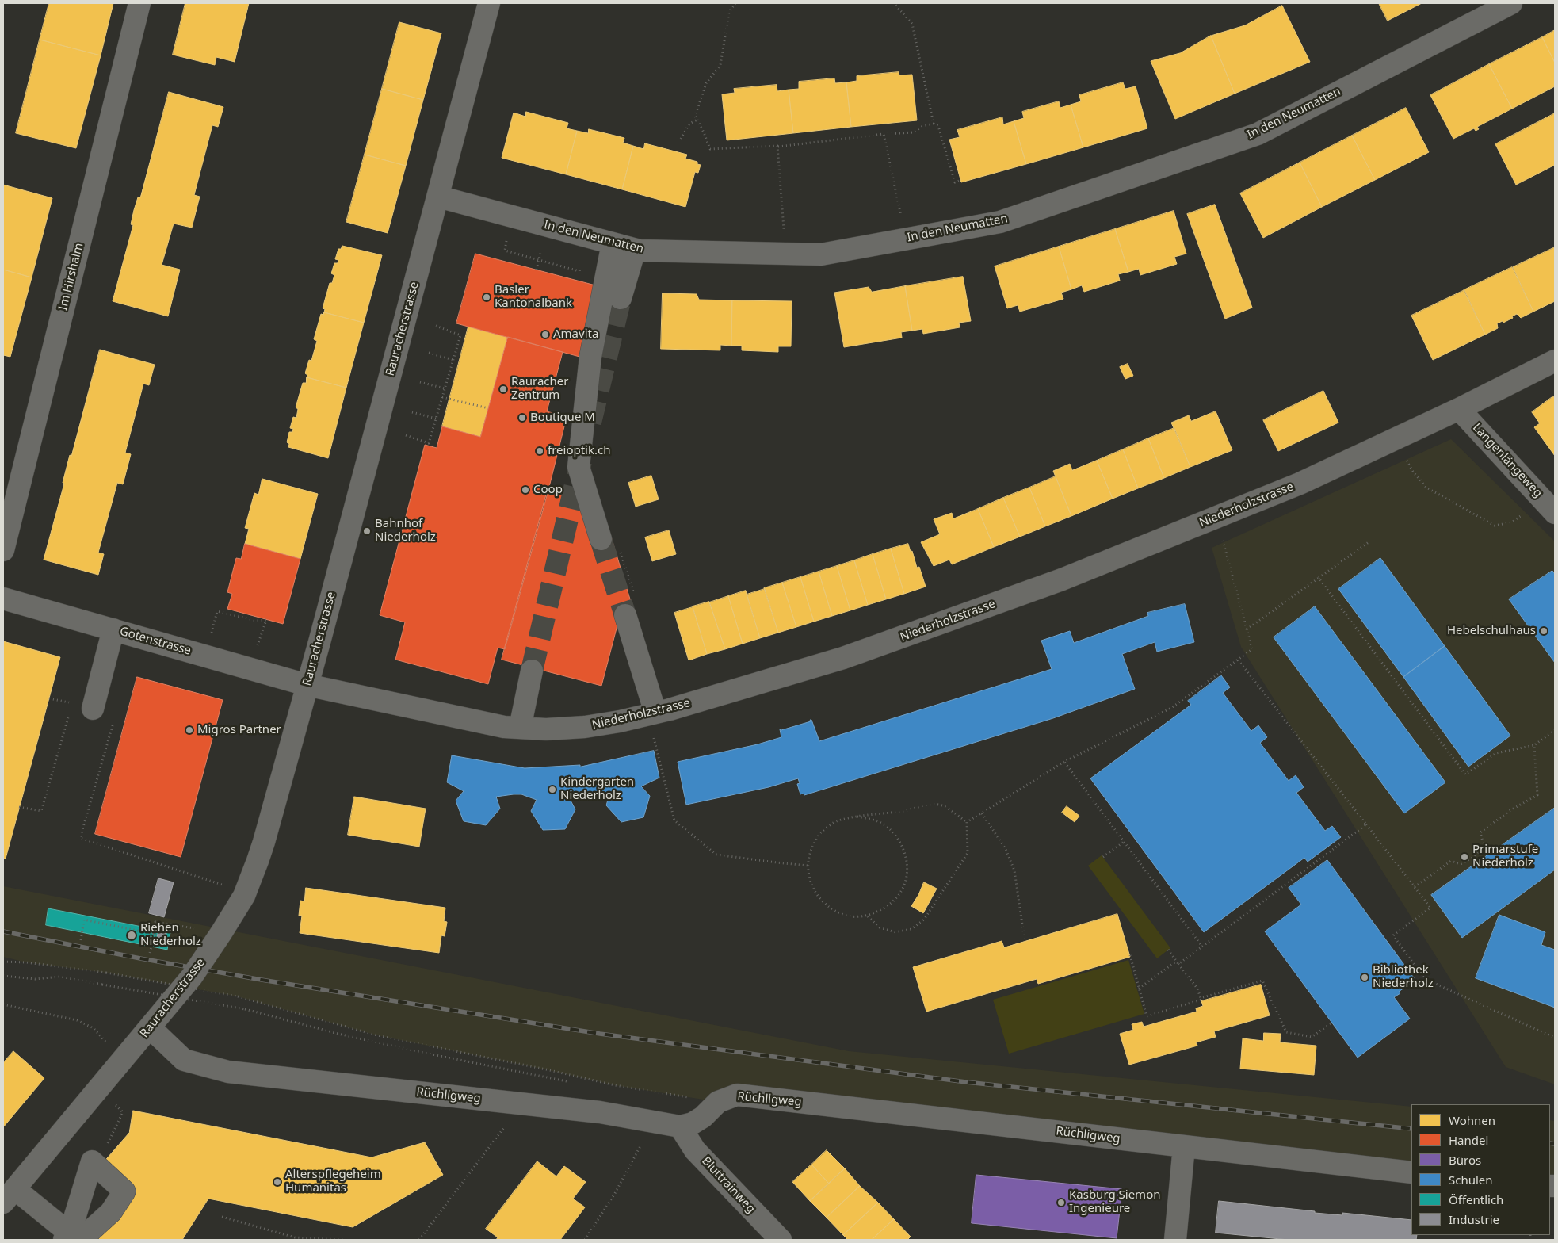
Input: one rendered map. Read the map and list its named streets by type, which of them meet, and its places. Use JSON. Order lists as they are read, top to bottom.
{
  "streets": {
    "street": [
      "In den Neumatten",
      "Im Hirshalm",
      "Rauracherstrasse",
      "Langenlängeweg",
      "Niederholzstrasse",
      "Gotenstrasse",
      "Rüchligweg",
      "Bluttrainweg"
    ]
  },
  "crossings": [
    ["In den Neumatten", "Rauracherstrasse"],
    ["Rauracherstrasse", "Niederholzstrasse"],
    ["Rauracherstrasse", "Gotenstrasse"],
    ["Rauracherstrasse", "Rüchligweg"],
    ["Langenlängeweg", "Niederholzstrasse"],
    ["Niederholzstrasse", "Gotenstrasse"],
    ["Rüchligweg", "Bluttrainweg"]
  ],
  "places": [
    "Basler Kantonalbank",
    "Amavita",
    "Rauracher Zentrum",
    "Boutique M",
    "freioptik.ch",
    "Coop",
    "Bahnhof Niederholz",
    "Hebelschulhaus",
    "Migros Partner",
    "Kindergarten Niederholz",
    "Primarstufe Niederholz",
    "Riehen Niederholz",
    "Bibliothek Niederholz",
    "Alterspflegeheim Humanitas",
    "Kasburg Siemon Ingenieure"
  ],
  "legend": [
    "Wohnen",
    "Handel",
    "Büros",
    "Schulen",
    "Öffentlich",
    "Industrie"
  ]
}
